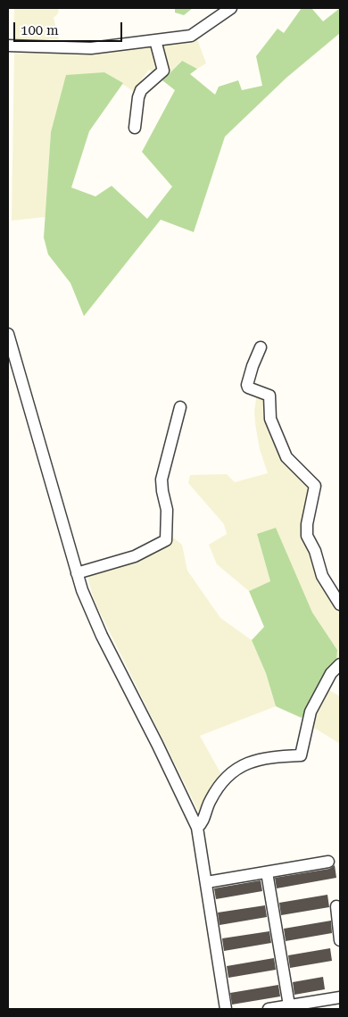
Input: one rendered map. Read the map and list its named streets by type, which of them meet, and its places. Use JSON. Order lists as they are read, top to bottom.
{
  "scale_bar": "100 m"
}
